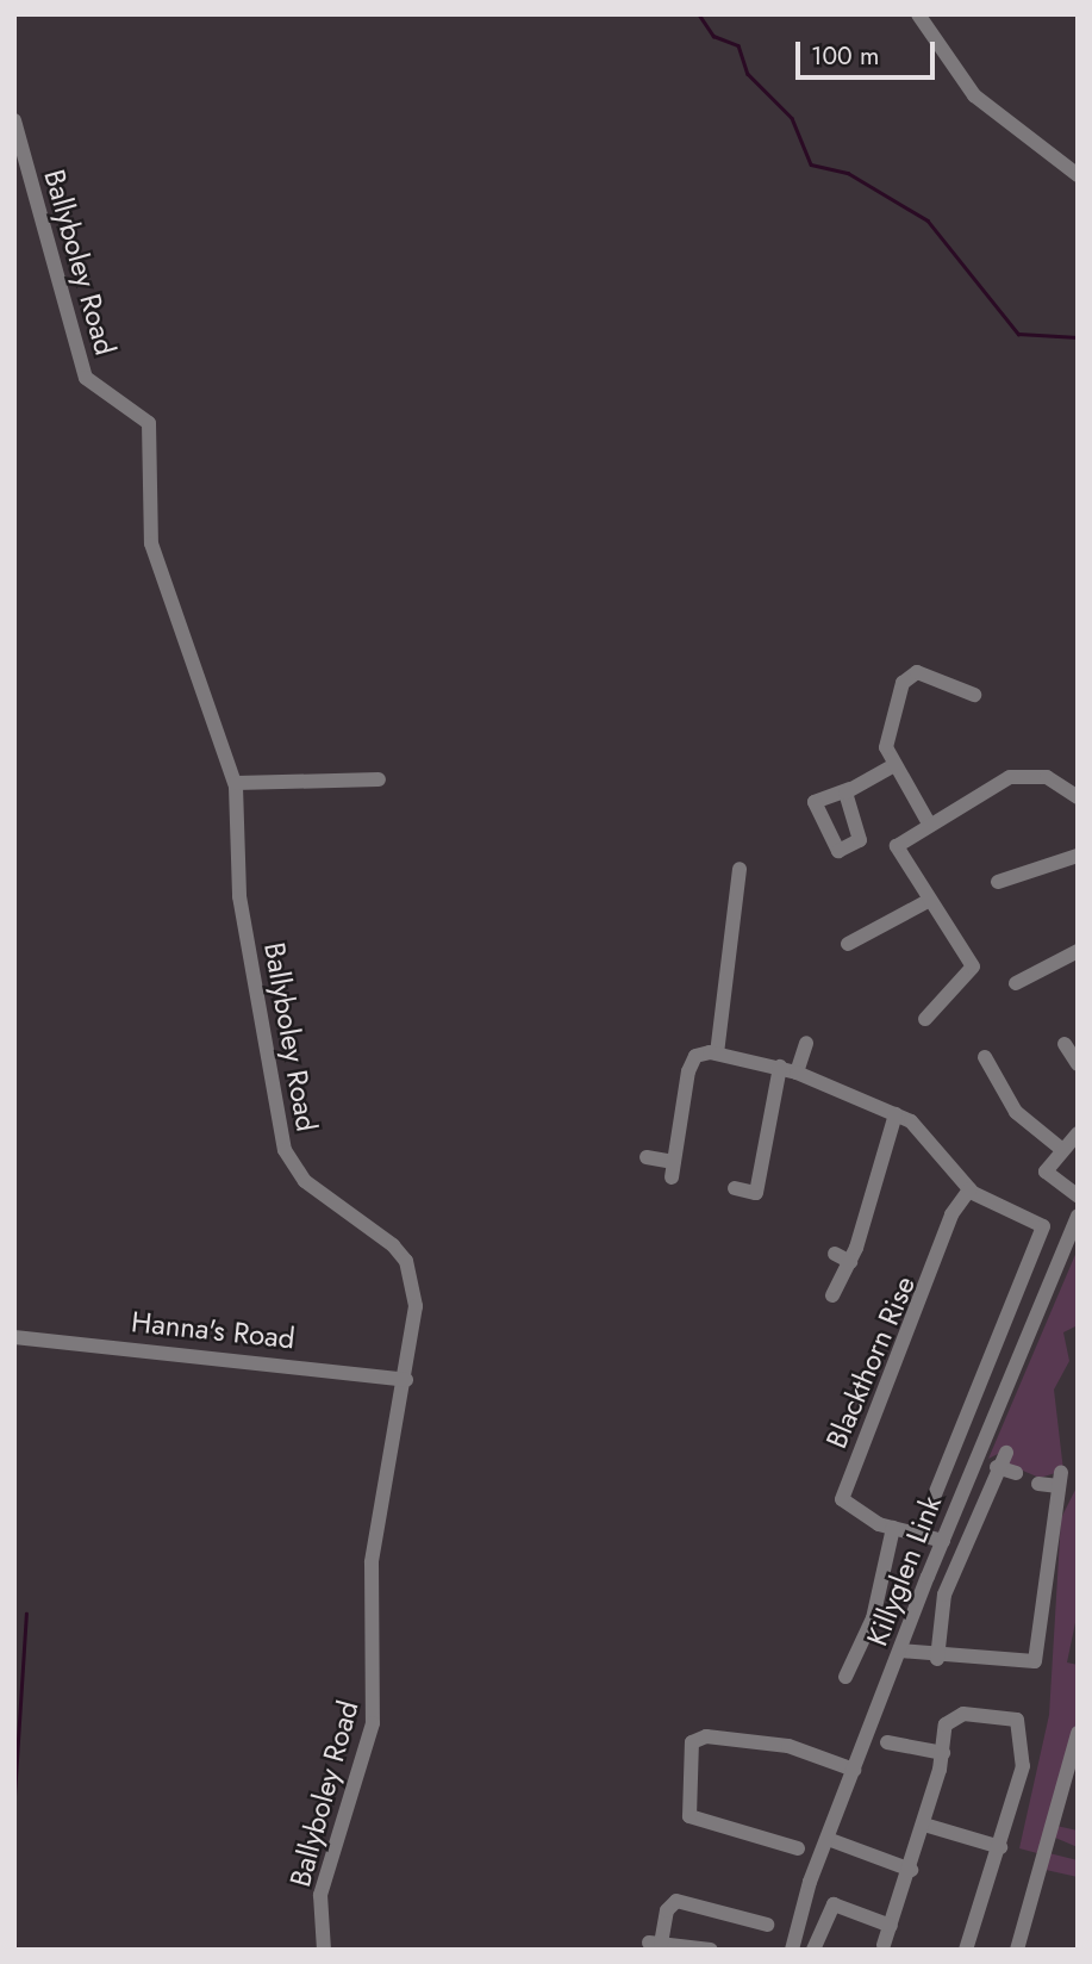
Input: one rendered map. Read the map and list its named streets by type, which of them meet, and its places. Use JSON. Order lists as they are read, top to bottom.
{
  "streets": {
    "street": [
      "Ballyboley Road",
      "Hanna's Road",
      "Blackthorn Rise",
      "Killyglen Link"
    ]
  },
  "crossings": [
    ["Ballyboley Road", "Hanna's Road"],
    ["Blackthorn Rise", "Killyglen Link"]
  ],
  "scale_bar": "100 m"
}
